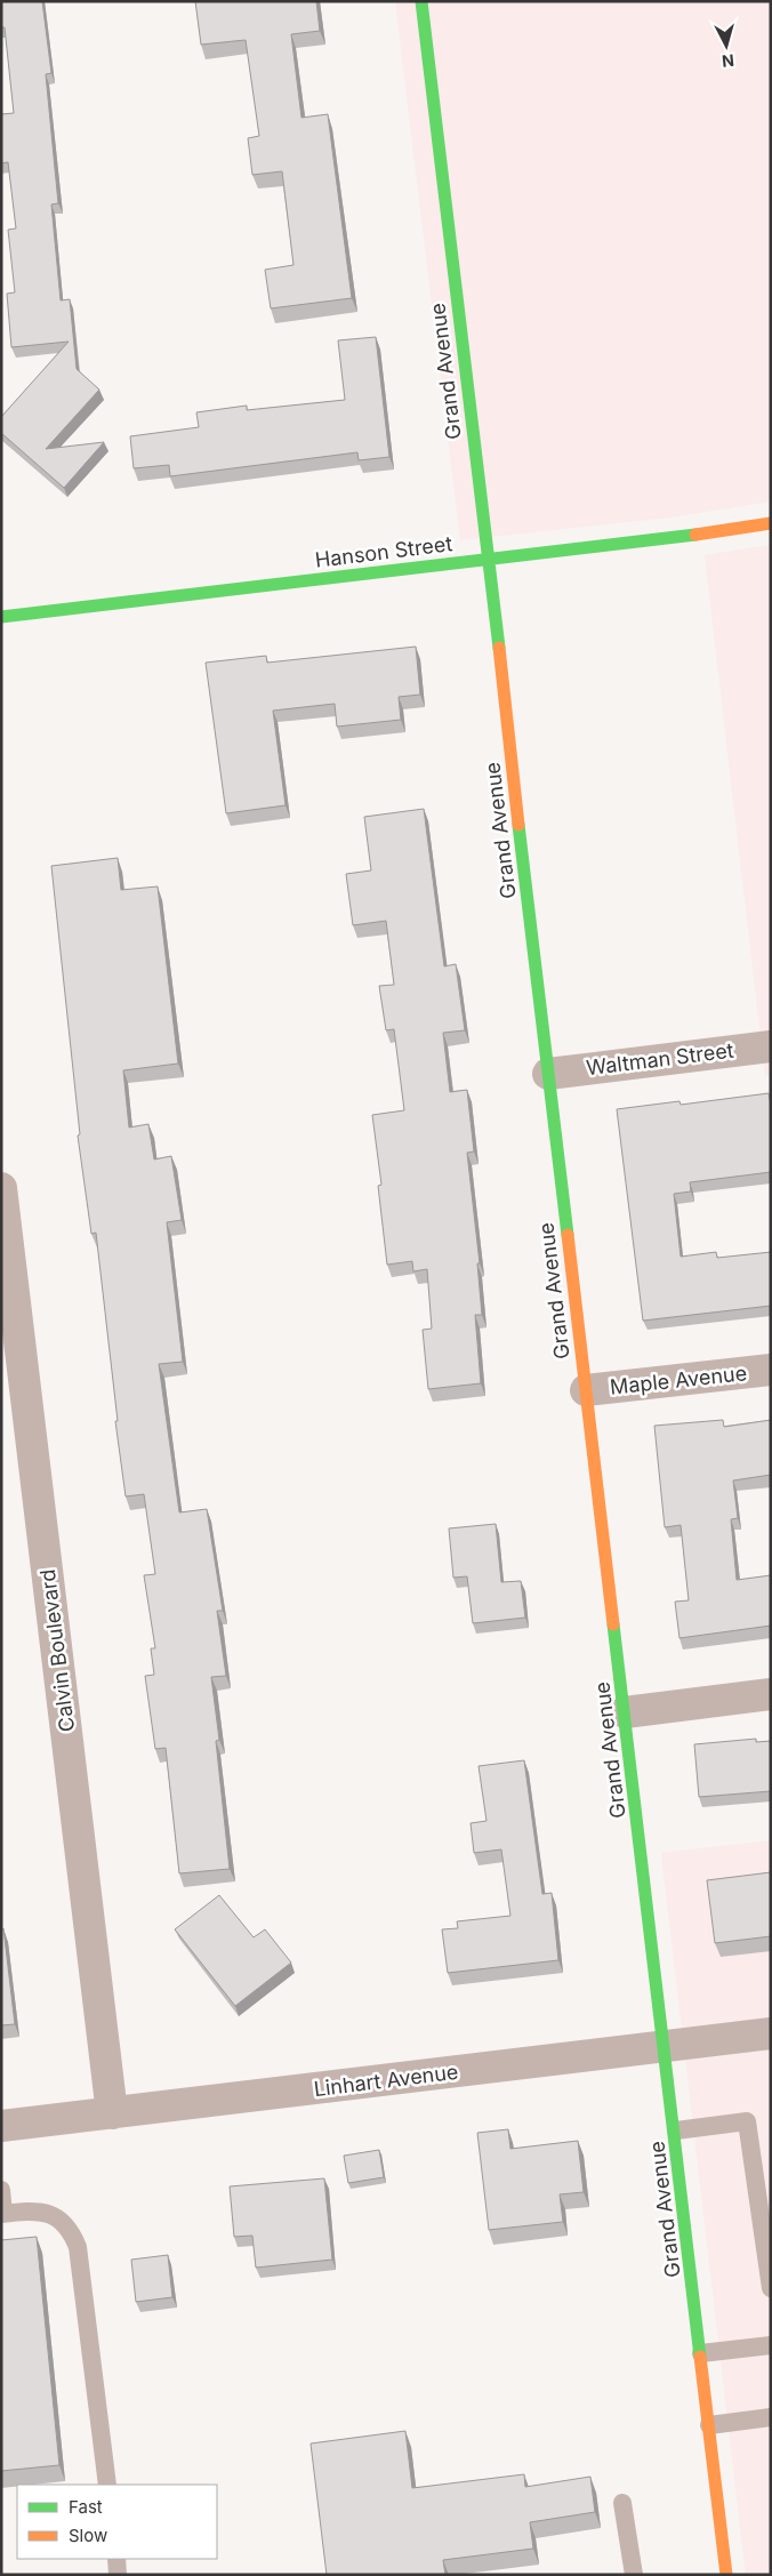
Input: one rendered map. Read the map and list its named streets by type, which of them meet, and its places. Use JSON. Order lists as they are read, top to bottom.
{
  "streets": {
    "street": [
      "Grand Avenue",
      "Hanson Street",
      "Waltman Street",
      "Maple Avenue",
      "Calvin Boulevard",
      "Linhart Avenue"
    ]
  },
  "crossings": [
    ["Grand Avenue", "Hanson Street"],
    ["Grand Avenue", "Waltman Street"],
    ["Grand Avenue", "Maple Avenue"],
    ["Grand Avenue", "Linhart Avenue"],
    ["Calvin Boulevard", "Linhart Avenue"]
  ],
  "legend": ["Fast", "Slow"],
  "north": "bottom"
}
